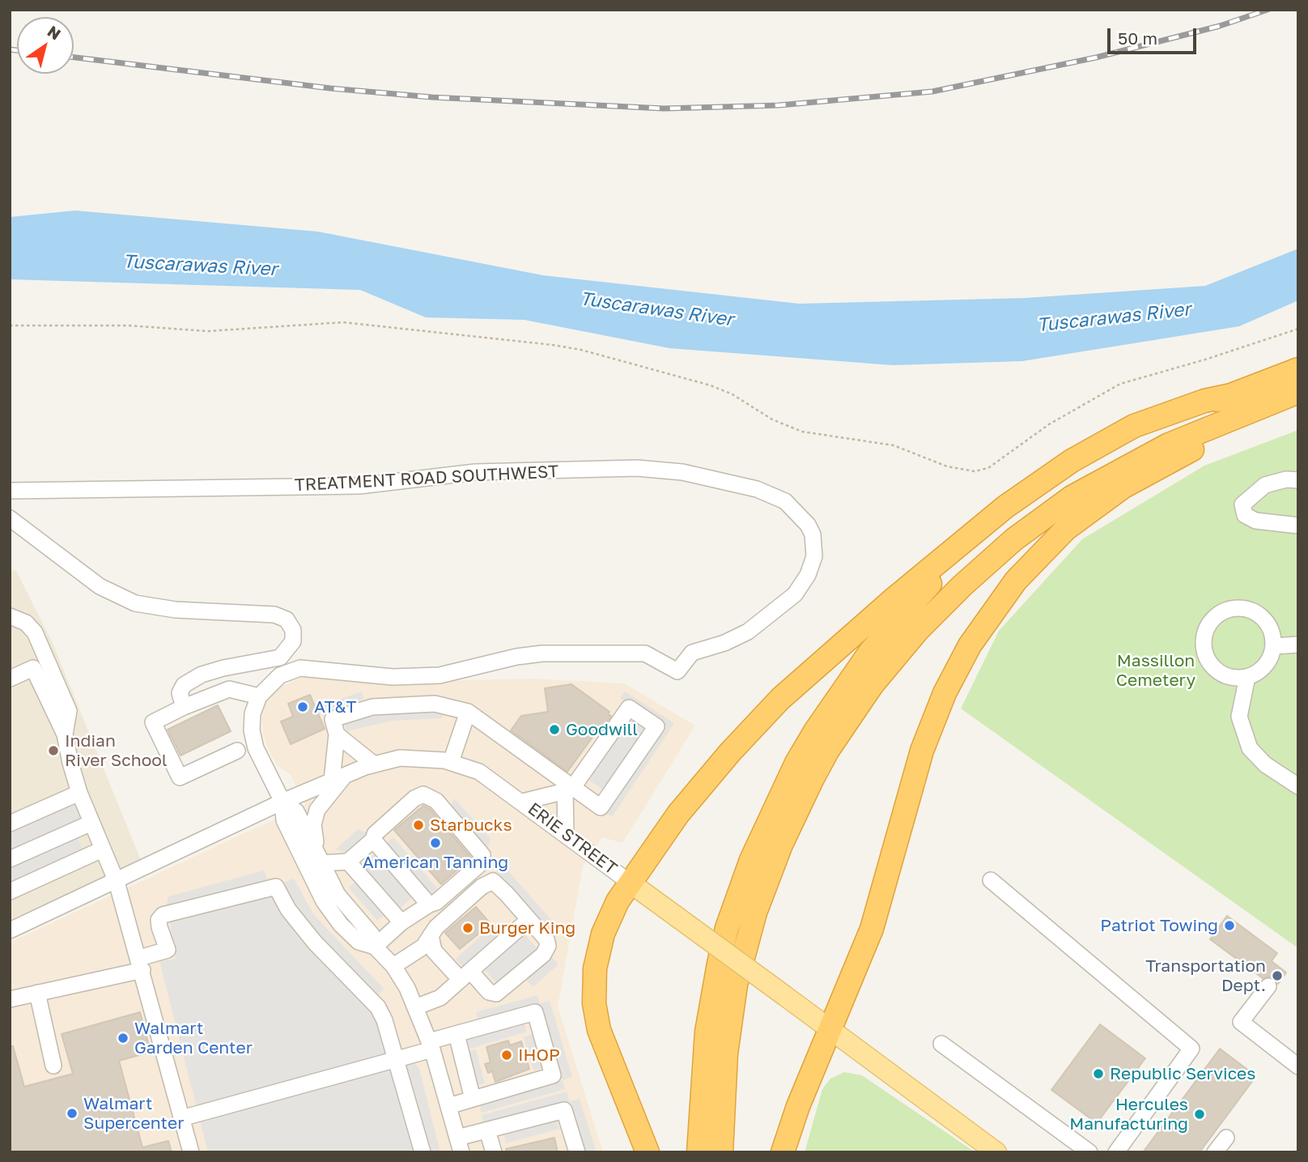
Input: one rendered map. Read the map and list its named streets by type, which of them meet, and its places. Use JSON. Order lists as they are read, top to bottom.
{
  "streets": {
    "main road": ["ERIE STREET"],
    "street": ["TREATMENT ROAD SOUTHWEST"]
  },
  "water": ["Tuscarawas River"],
  "parks": ["Massillon Cemetery"],
  "places": [
    "AT&T",
    "Goodwill",
    "Indian River School",
    "Starbucks",
    "American Tanning",
    "Patriot Towing",
    "Burger King",
    "Transportation Dept.",
    "Walmart Garden Center",
    "IHOP",
    "Republic Services",
    "Walmart Supercenter",
    "Hercules Manufacturing"
  ],
  "scale_bar": "50 m",
  "north": "top right"
}
